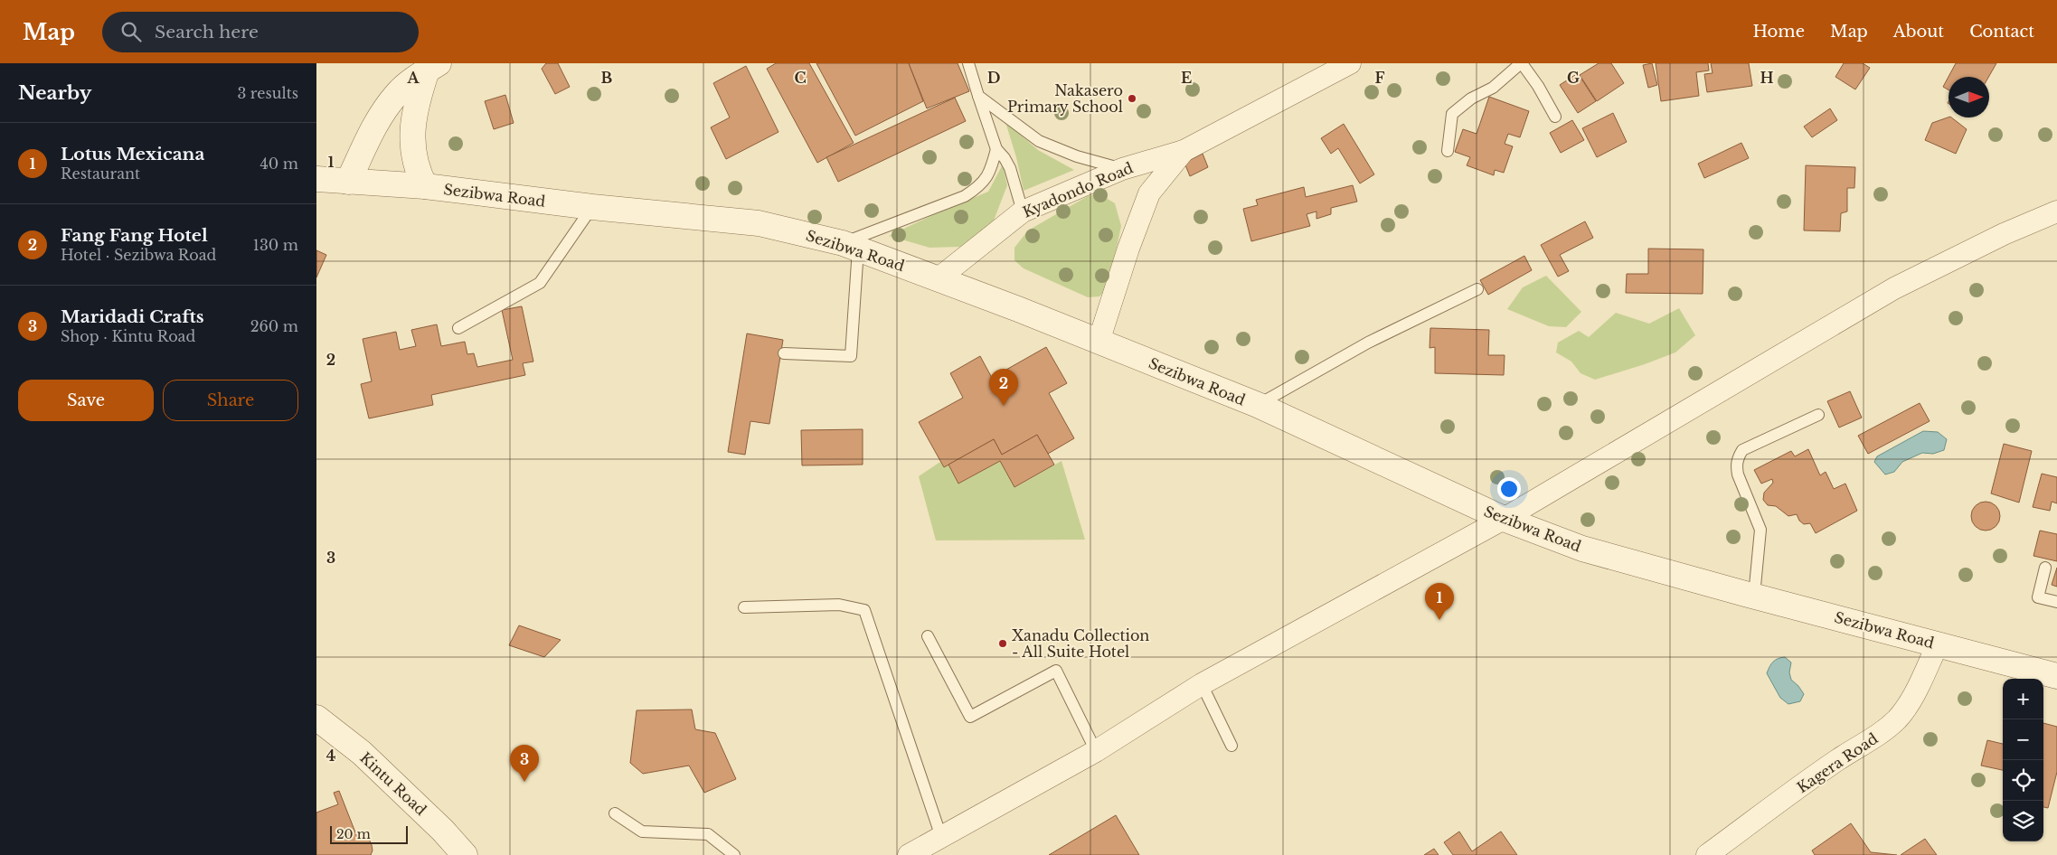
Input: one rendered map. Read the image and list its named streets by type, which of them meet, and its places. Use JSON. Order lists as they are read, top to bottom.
{
  "streets": {
    "street": [
      "Kyadondo Road",
      "Sezibwa Road",
      "Kagera Road",
      "Kintu Road"
    ]
  },
  "crossings": [
    ["Kyadondo Road", "Sezibwa Road"],
    ["Sezibwa Road", "Kagera Road"]
  ],
  "places": ["Nakasero Primary School", "Xanadu Collection - All Suite Hotel"],
  "scale_bar": "20 m",
  "north": "right",
  "page": {
    "header": "Map",
    "search": "Search here",
    "nav": [
      "Home",
      "Map",
      "About",
      "Contact"
    ],
    "heading": ["Nearby", "3 results"],
    "list": [
      {
        "mark": "1",
        "name": "Lotus Mexicana",
        "note": "Restaurant",
        "value": "40 m"
      },
      {
        "mark": "2",
        "name": "Fang Fang Hotel",
        "note": "Hotel · Sezibwa Road",
        "value": "130 m"
      },
      {
        "mark": "3",
        "name": "Maridadi Crafts",
        "note": "Shop · Kintu Road",
        "value": "260 m"
      }
    ],
    "buttons": ["Save", "Share"],
    "pins": ["2", "1", "3"],
    "map_buttons": ["+", "−"],
    "scale": "20 m"
  },
  "grid": {
    "columns": [
      "A",
      "B",
      "C",
      "D",
      "E",
      "F",
      "G",
      "H"
    ],
    "rows": [
      "1",
      "2",
      "3",
      "4"
    ]
  }
}
